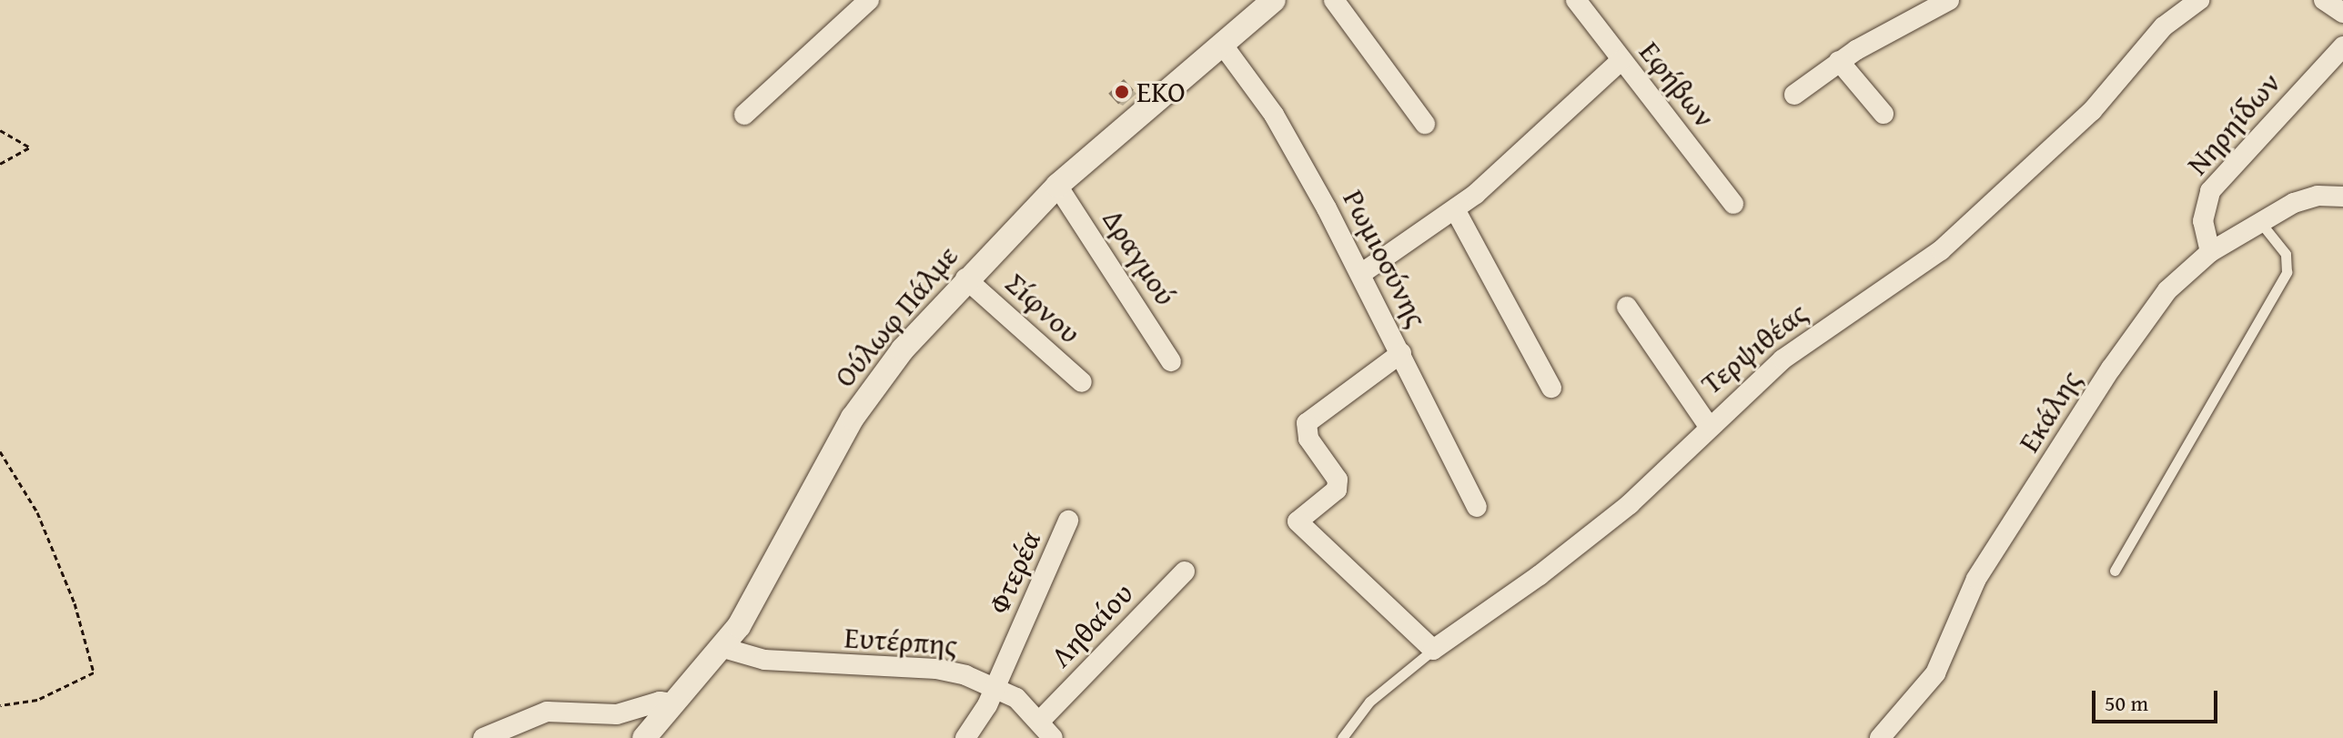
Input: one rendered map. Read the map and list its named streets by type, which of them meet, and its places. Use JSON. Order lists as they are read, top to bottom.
{
  "streets": {
    "street": [
      "Εφήβων",
      "Νηρηίδων",
      "Δραγμού",
      "Ρωμιοσύνης",
      "Σίφνου",
      "Ούλωφ Πάλμε",
      "Τερψιθέας",
      "Εκάλης",
      "Φτερέα",
      "Ληθαίου",
      "Ευτέρπης"
    ]
  },
  "crossings": [
    ["Νηρηίδων", "Εκάλης"],
    ["Δραγμού", "Ούλωφ Πάλμε"],
    ["Ρωμιοσύνης", "Ούλωφ Πάλμε"],
    ["Σίφνου", "Ούλωφ Πάλμε"],
    ["Ούλωφ Πάλμε", "Ευτέρπης"],
    ["Φτερέα", "Ευτέρπης"],
    ["Ληθαίου", "Ευτέρπης"]
  ],
  "places": ["EKO"],
  "scale_bar": "50 m"
}
